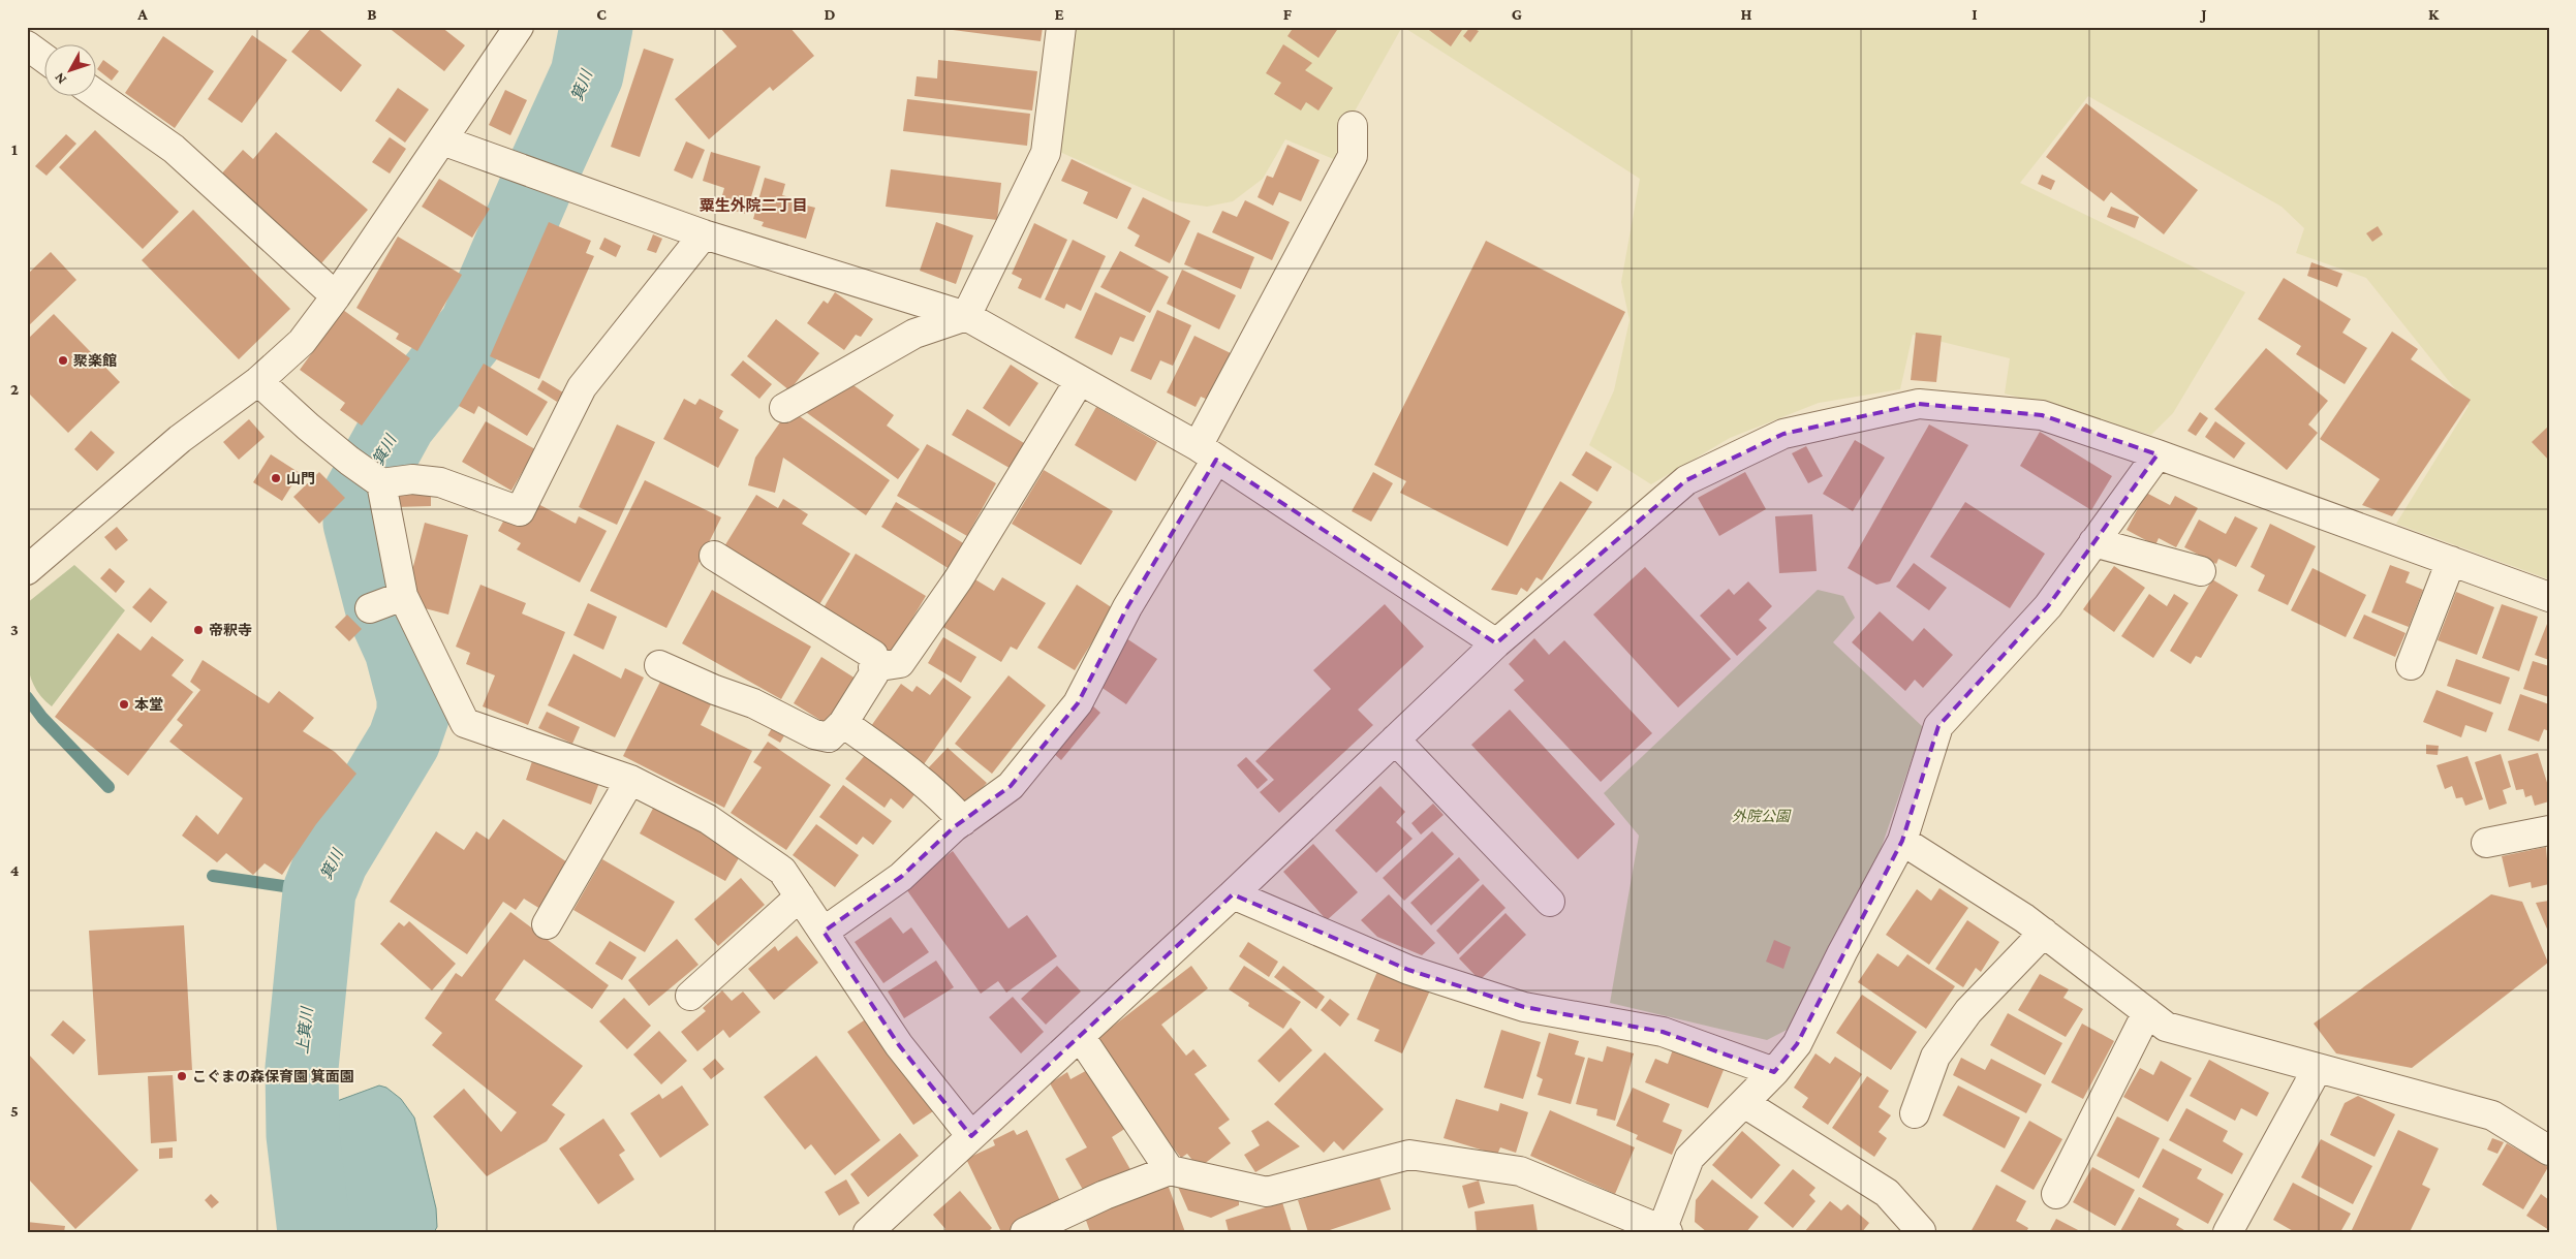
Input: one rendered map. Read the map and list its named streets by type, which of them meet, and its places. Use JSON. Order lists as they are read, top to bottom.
{
  "districts": ["粟生外院二丁目"],
  "water": ["箕川", "上箕川"],
  "parks": ["外院公園"],
  "places": [
    "聚楽館",
    "山門",
    "帝釈寺",
    "本堂",
    "こぐまの森保育園 箕面園"
  ],
  "north": "bottom left",
  "grid": {
    "columns": [
      "A",
      "B",
      "C",
      "D",
      "E",
      "F",
      "G",
      "H",
      "I",
      "J",
      "K"
    ],
    "rows": [
      "1",
      "2",
      "3",
      "4",
      "5"
    ]
  }
}
